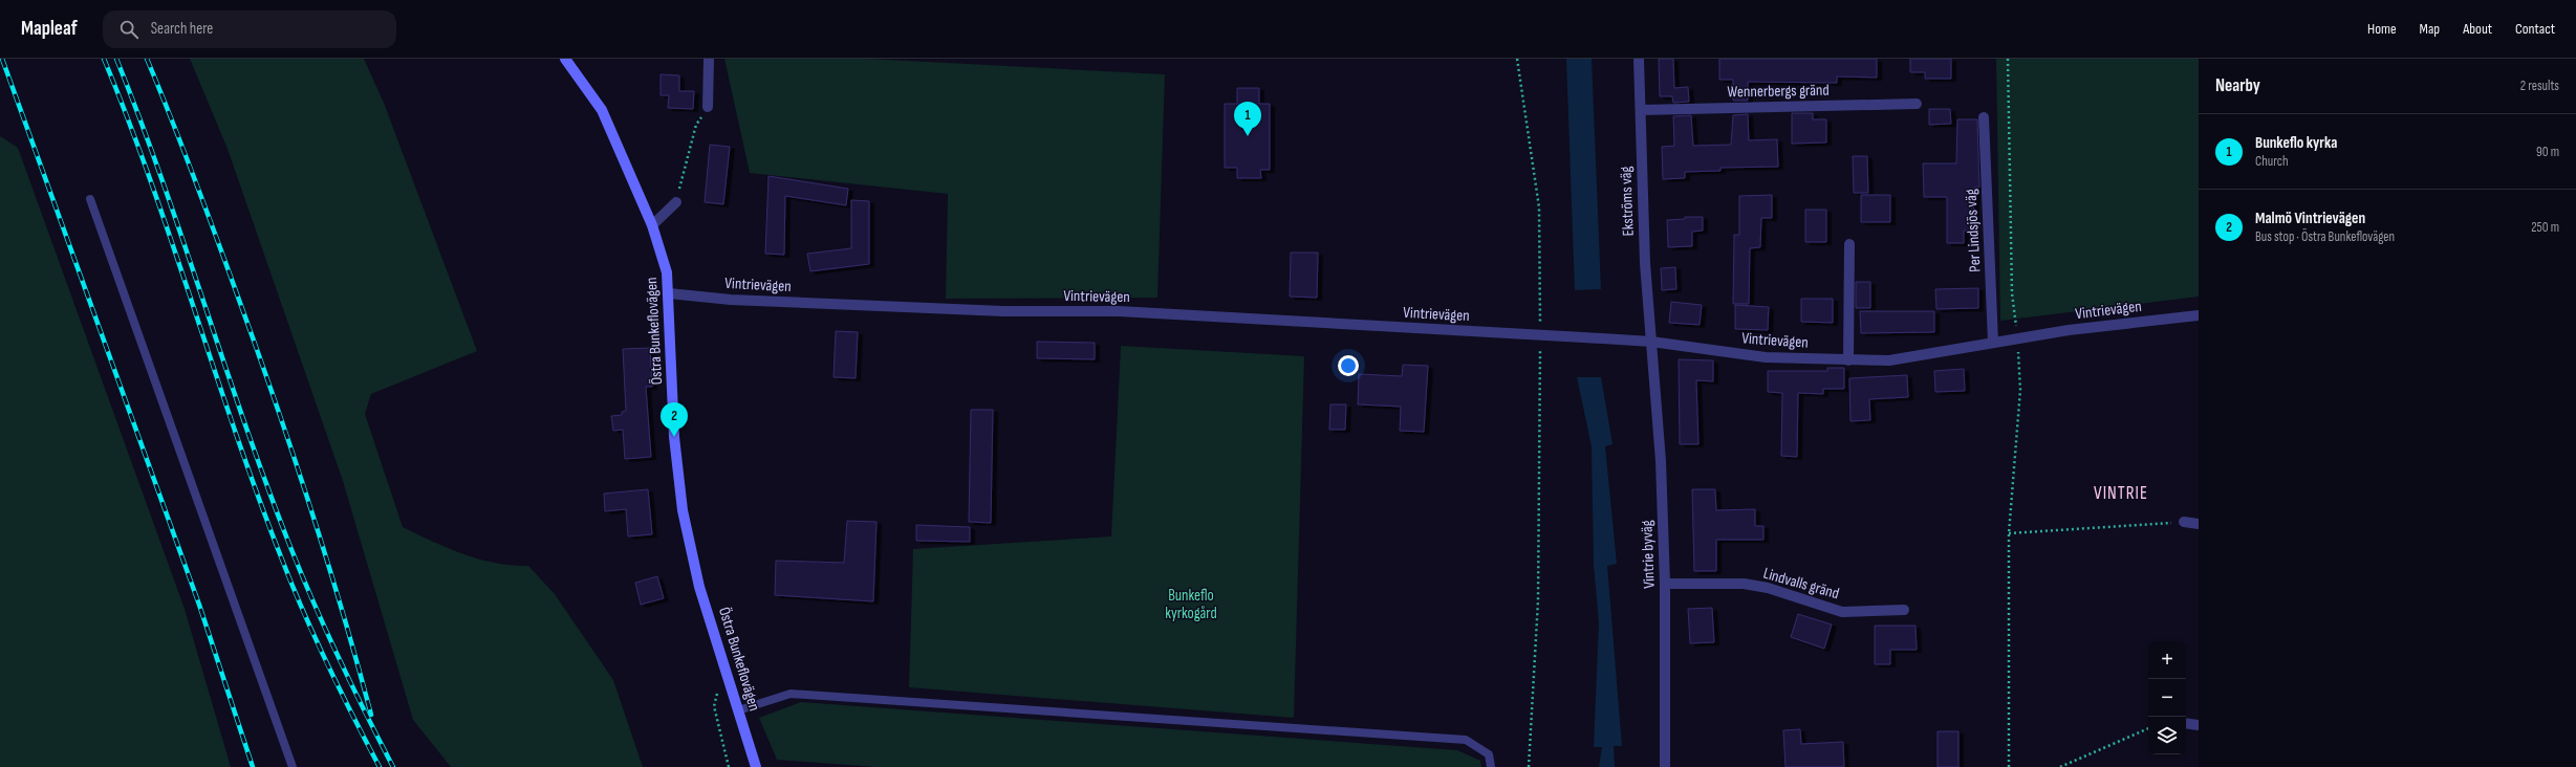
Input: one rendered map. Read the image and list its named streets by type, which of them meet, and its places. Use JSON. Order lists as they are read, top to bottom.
{
  "streets": {
    "street": [
      "Wennerbergs gränd",
      "Ekströms väg",
      "Per Lindsjös väg",
      "Vintrievägen",
      "Östra Bunkeflovägen",
      "Vintrie byväg",
      "Lindvalls gränd"
    ]
  },
  "crossings": [
    ["Wennerbergs gränd", "Ekströms väg"],
    ["Ekströms väg", "Vintrievägen"],
    ["Ekströms väg", "Vintrie byväg"],
    ["Per Lindsjös väg", "Vintrievägen"],
    ["Vintrievägen", "Östra Bunkeflovägen"],
    ["Vintrievägen", "Vintrie byväg"],
    ["Vintrie byväg", "Lindvalls gränd"]
  ],
  "districts": ["VINTRIE"],
  "parks": ["Bunkeflo kyrkogård"],
  "page": {
    "header": "Mapleaf",
    "search": "Search here",
    "nav": [
      "Home",
      "Map",
      "About",
      "Contact"
    ],
    "heading": ["Nearby", "2 results"],
    "pins": ["1", "2"],
    "list": [
      {
        "mark": "1",
        "name": "Bunkeflo kyrka",
        "note": "Church",
        "value": "90 m"
      },
      {
        "mark": "2",
        "name": "Malmö Vintrievägen",
        "note": "Bus stop · Östra Bunkeflovägen",
        "value": "250 m"
      }
    ],
    "map_buttons": ["+", "−"]
  }
}
